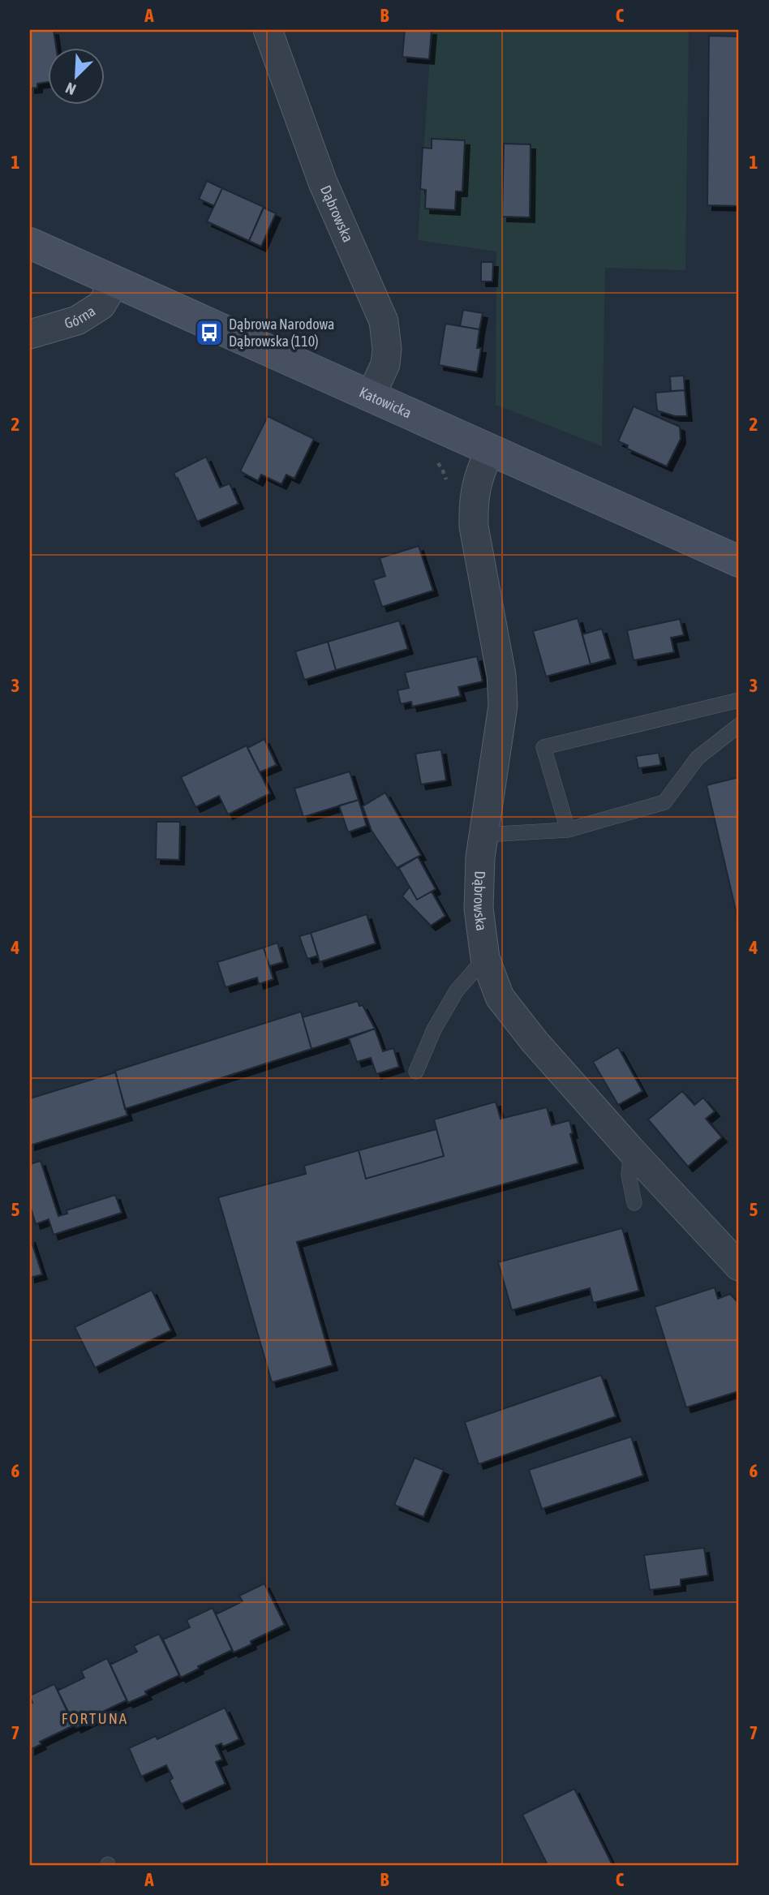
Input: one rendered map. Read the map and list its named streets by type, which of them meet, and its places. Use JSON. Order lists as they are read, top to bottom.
{
  "streets": {
    "street": ["Dąbrowska", "Górna", "Katowicka"]
  },
  "crossings": [
    ["Dąbrowska", "Katowicka"],
    ["Górna", "Katowicka"]
  ],
  "districts": ["FORTUNA"],
  "places": {
    "bus stop": ["Dąbrowa Narodowa Dąbrowska (110)"]
  },
  "north": "bottom left",
  "grid": {
    "columns": ["A", "B", "C"],
    "rows": [
      "1",
      "2",
      "3",
      "4",
      "5",
      "6",
      "7"
    ]
  }
}
